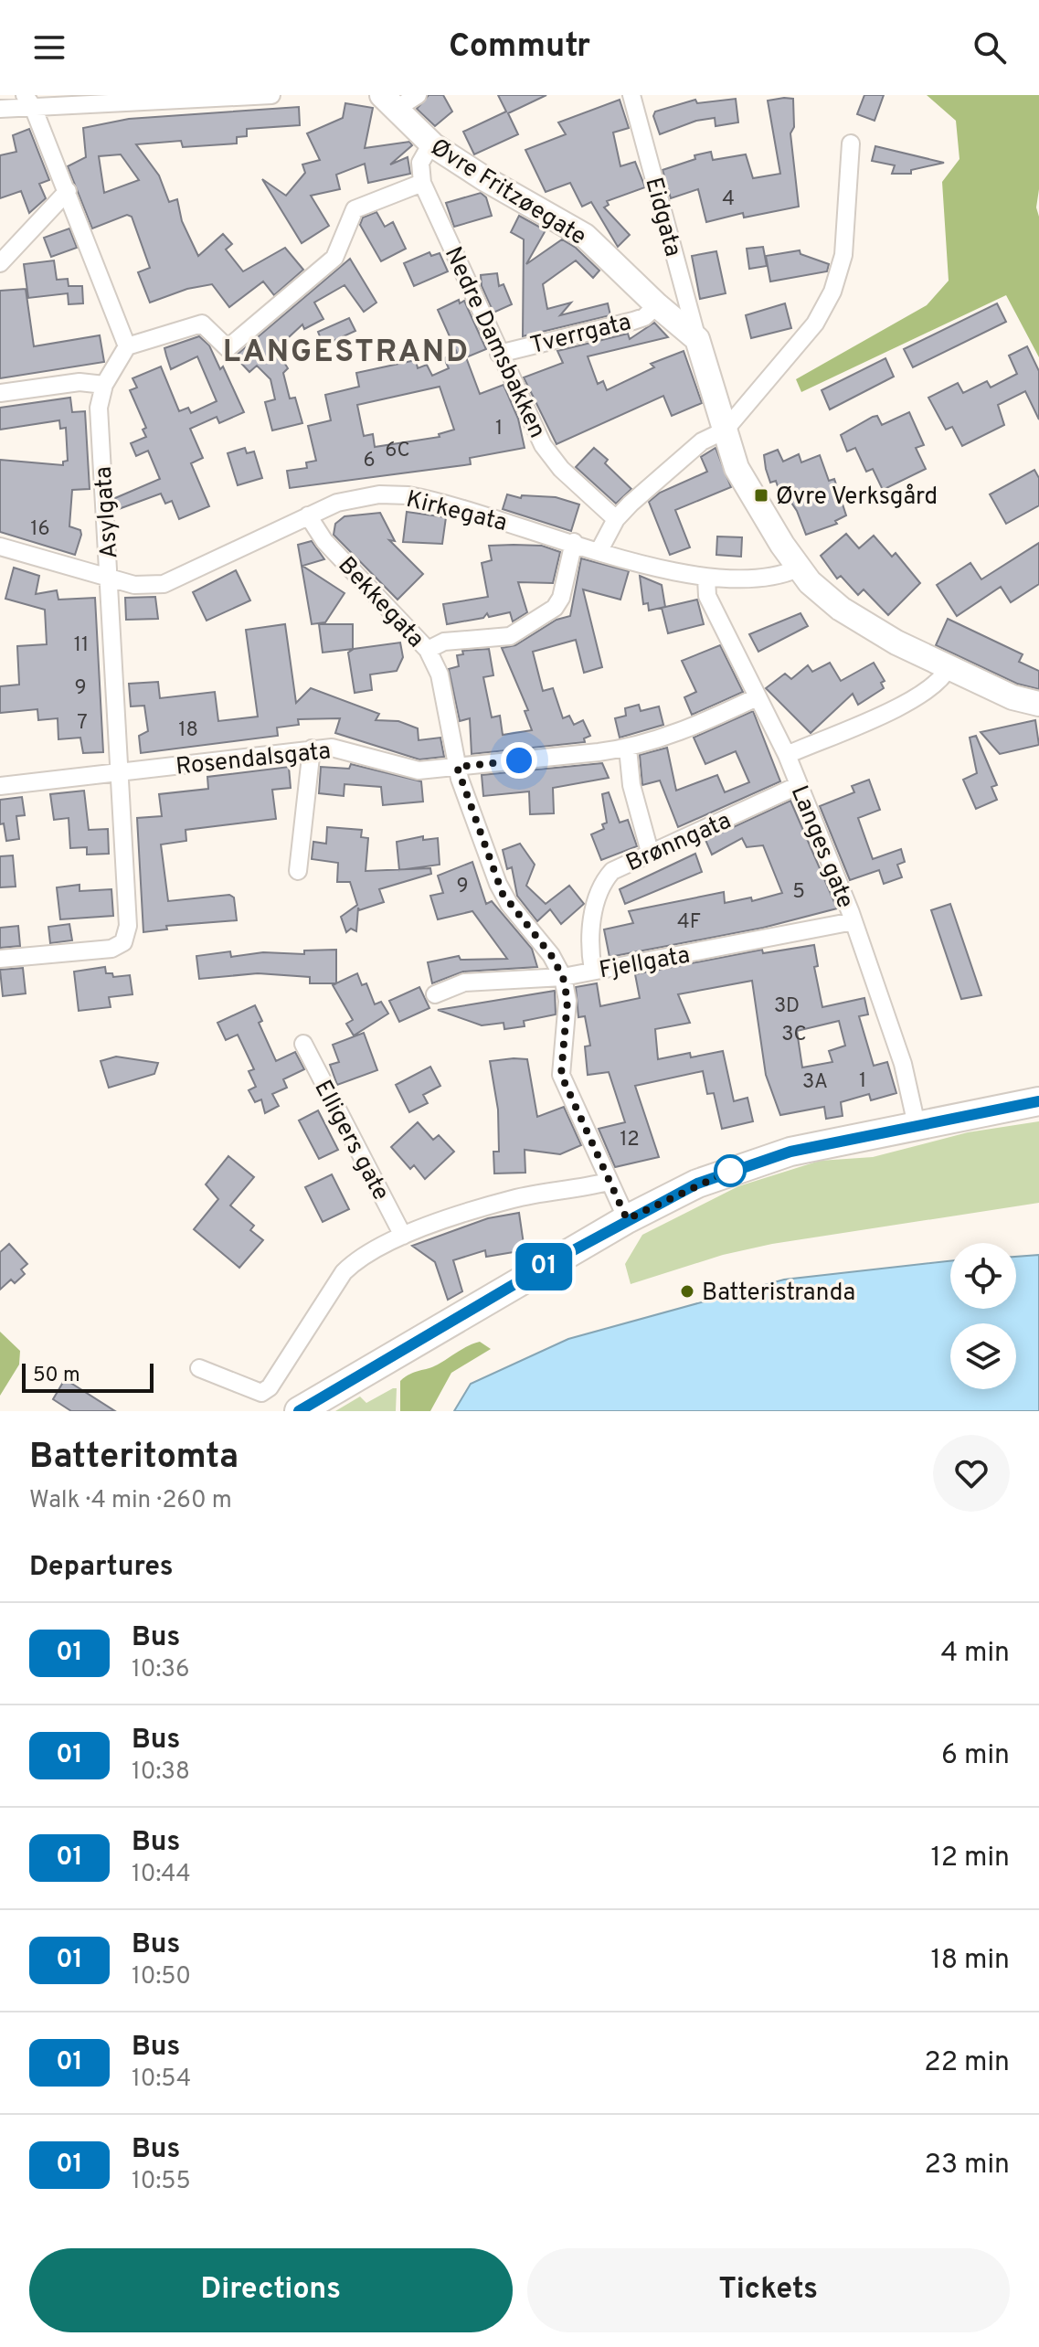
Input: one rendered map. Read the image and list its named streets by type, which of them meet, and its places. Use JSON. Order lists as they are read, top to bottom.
{
  "streets": {
    "main road": ["Øvre Fritzøegate"],
    "street": [
      "Eidgata",
      "Tverrgata",
      "Nedre Damsbakken",
      "Kirkegata",
      "Asylgata",
      "Bekkegata",
      "Rosendalsgata",
      "Brønngata",
      "Langes gate",
      "Fjellgata",
      "Elligers gate"
    ]
  },
  "crossings": [
    ["Øvre Fritzøegate", "Eidgata"],
    ["Øvre Fritzøegate", "Tverrgata"],
    ["Tverrgata", "Nedre Damsbakken"],
    ["Kirkegata", "Asylgata"],
    ["Kirkegata", "Bekkegata"],
    ["Kirkegata", "Langes gate"],
    ["Asylgata", "Rosendalsgata"],
    ["Bekkegata", "Rosendalsgata"],
    ["Bekkegata", "Fjellgata"],
    ["Rosendalsgata", "Langes gate"],
    ["Brønngata", "Langes gate"],
    ["Brønngata", "Fjellgata"],
    ["Langes gate", "Fjellgata"]
  ],
  "districts": ["LANGESTRAND"],
  "places": {
    "transit": ["Øvre Verksgård"],
    "other": ["Batteristranda"]
  },
  "lines": ["bus line 01"],
  "house_numbers": [
    "4",
    "1",
    "6C",
    "6",
    "16",
    "11",
    "9",
    "7",
    "18",
    "9",
    "5",
    "4F",
    "3D",
    "3C",
    "1",
    "3A",
    "12"
  ],
  "scale_bar": "50 m",
  "page": {
    "header": "Commutr",
    "on_map": "01",
    "scale": "50 m",
    "heading": [
      ["Batteritomta", "Walk · 4 min · 260 m"],
      "Departures"
    ],
    "list": [
      {
        "mark": "01",
        "name": "Bus",
        "note": "10:36",
        "value": "4 min"
      },
      {
        "mark": "01",
        "name": "Bus",
        "note": "10:38",
        "value": "6 min"
      },
      {
        "mark": "01",
        "name": "Bus",
        "note": "10:44",
        "value": "12 min"
      },
      {
        "mark": "01",
        "name": "Bus",
        "note": "10:50",
        "value": "18 min"
      },
      {
        "mark": "01",
        "name": "Bus",
        "note": "10:54",
        "value": "22 min"
      },
      {
        "mark": "01",
        "name": "Bus",
        "note": "10:55",
        "value": "23 min"
      }
    ],
    "buttons": ["Directions", "Tickets"]
  }
}
